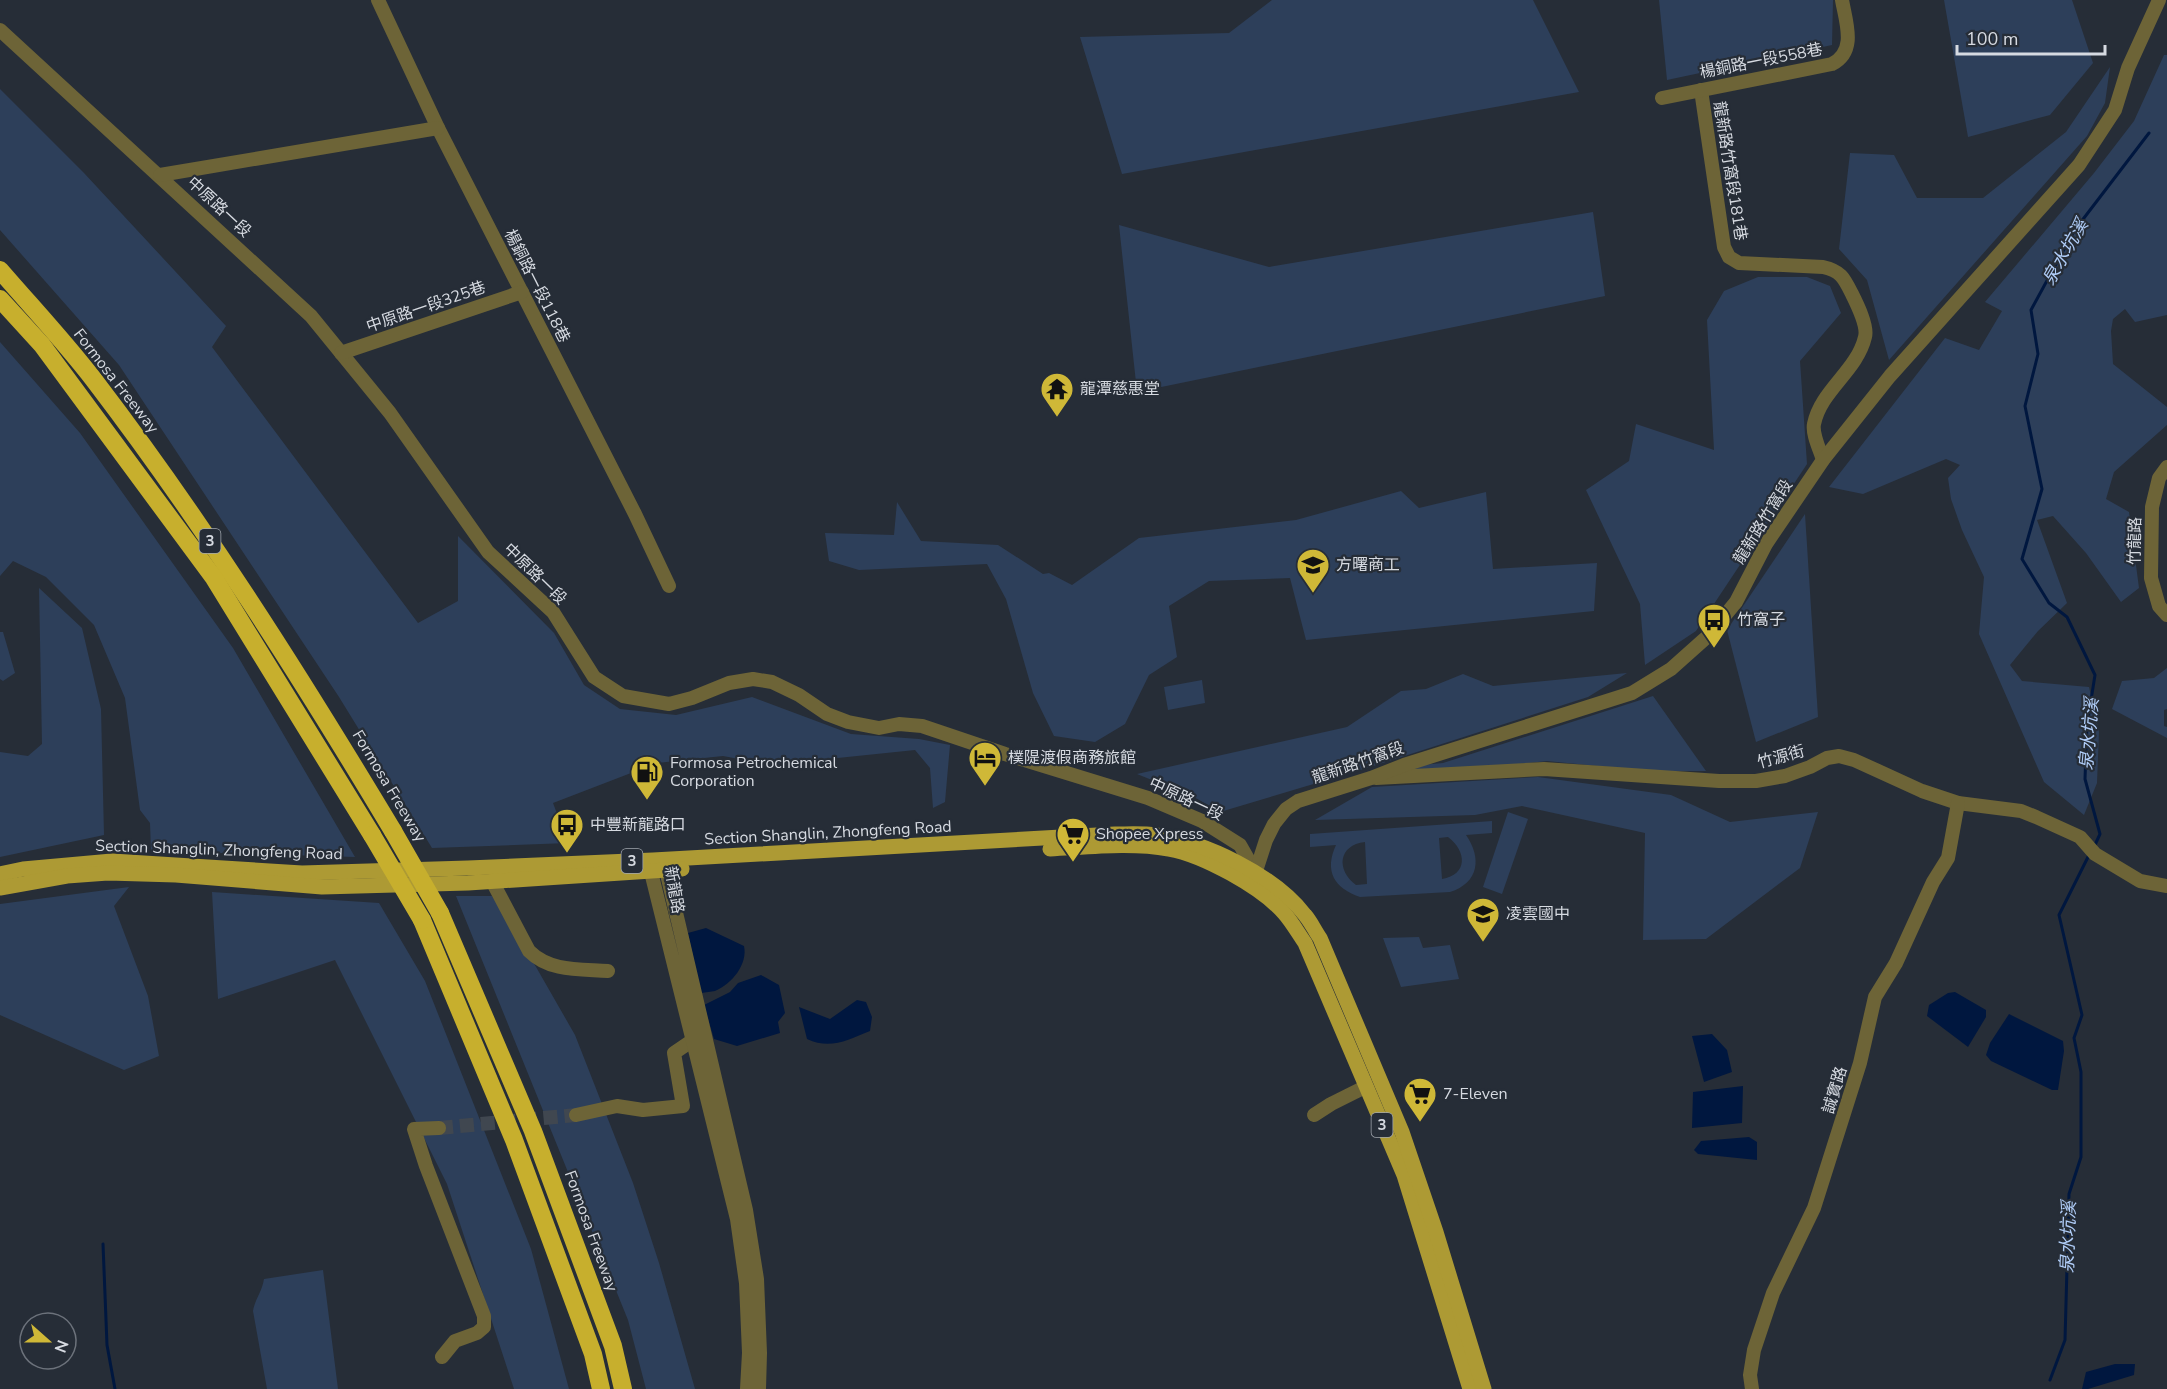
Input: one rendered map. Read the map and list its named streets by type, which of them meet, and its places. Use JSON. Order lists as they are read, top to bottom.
{
  "streets": {
    "highway": ["Formosa Freeway", "3"],
    "main road": ["Section Shanglin, Zhongfeng Road"],
    "street": [
      "楊銅路一段558巷",
      "龍新路竹窩段181巷",
      "中原路一段",
      "楊銅路一段118巷",
      "中原路一段325巷",
      "龍新路竹窩段",
      "竹龍路",
      "竹源街",
      "新龍路",
      "誠實路"
    ]
  },
  "crossings": [
    ["楊銅路一段558巷", "龍新路竹窩段181巷"],
    ["龍新路竹窩段181巷", "龍新路竹窩段"],
    ["中原路一段", "中原路一段325巷"],
    ["中原路一段", "龍新路竹窩段"],
    ["中原路一段", "3"],
    ["中原路一段", "Section Shanglin, Zhongfeng Road"],
    ["楊銅路一段118巷", "中原路一段325巷"],
    ["龍新路竹窩段", "3"],
    ["龍新路竹窩段", "竹源街"],
    ["龍新路竹窩段", "Section Shanglin, Zhongfeng Road"],
    ["3", "Section Shanglin, Zhongfeng Road"],
    ["竹源街", "誠實路"],
    ["Section Shanglin, Zhongfeng Road", "新龍路"]
  ],
  "water": ["泉水坑溪"],
  "places": {
    "temple": ["龍潭慈惠堂"],
    "school or university": ["方曙商工", "凌雲國中"],
    "bus stop": ["竹窩子", "中豐新龍路口"],
    "hotel": ["樸隄渡假商務旅館"],
    "fuel station": ["Formosa Petrochemical Corporation"],
    "supermarket": ["Shopee Xpress", "7-Eleven"]
  },
  "scale_bar": "100 m",
  "north": "right"
}
